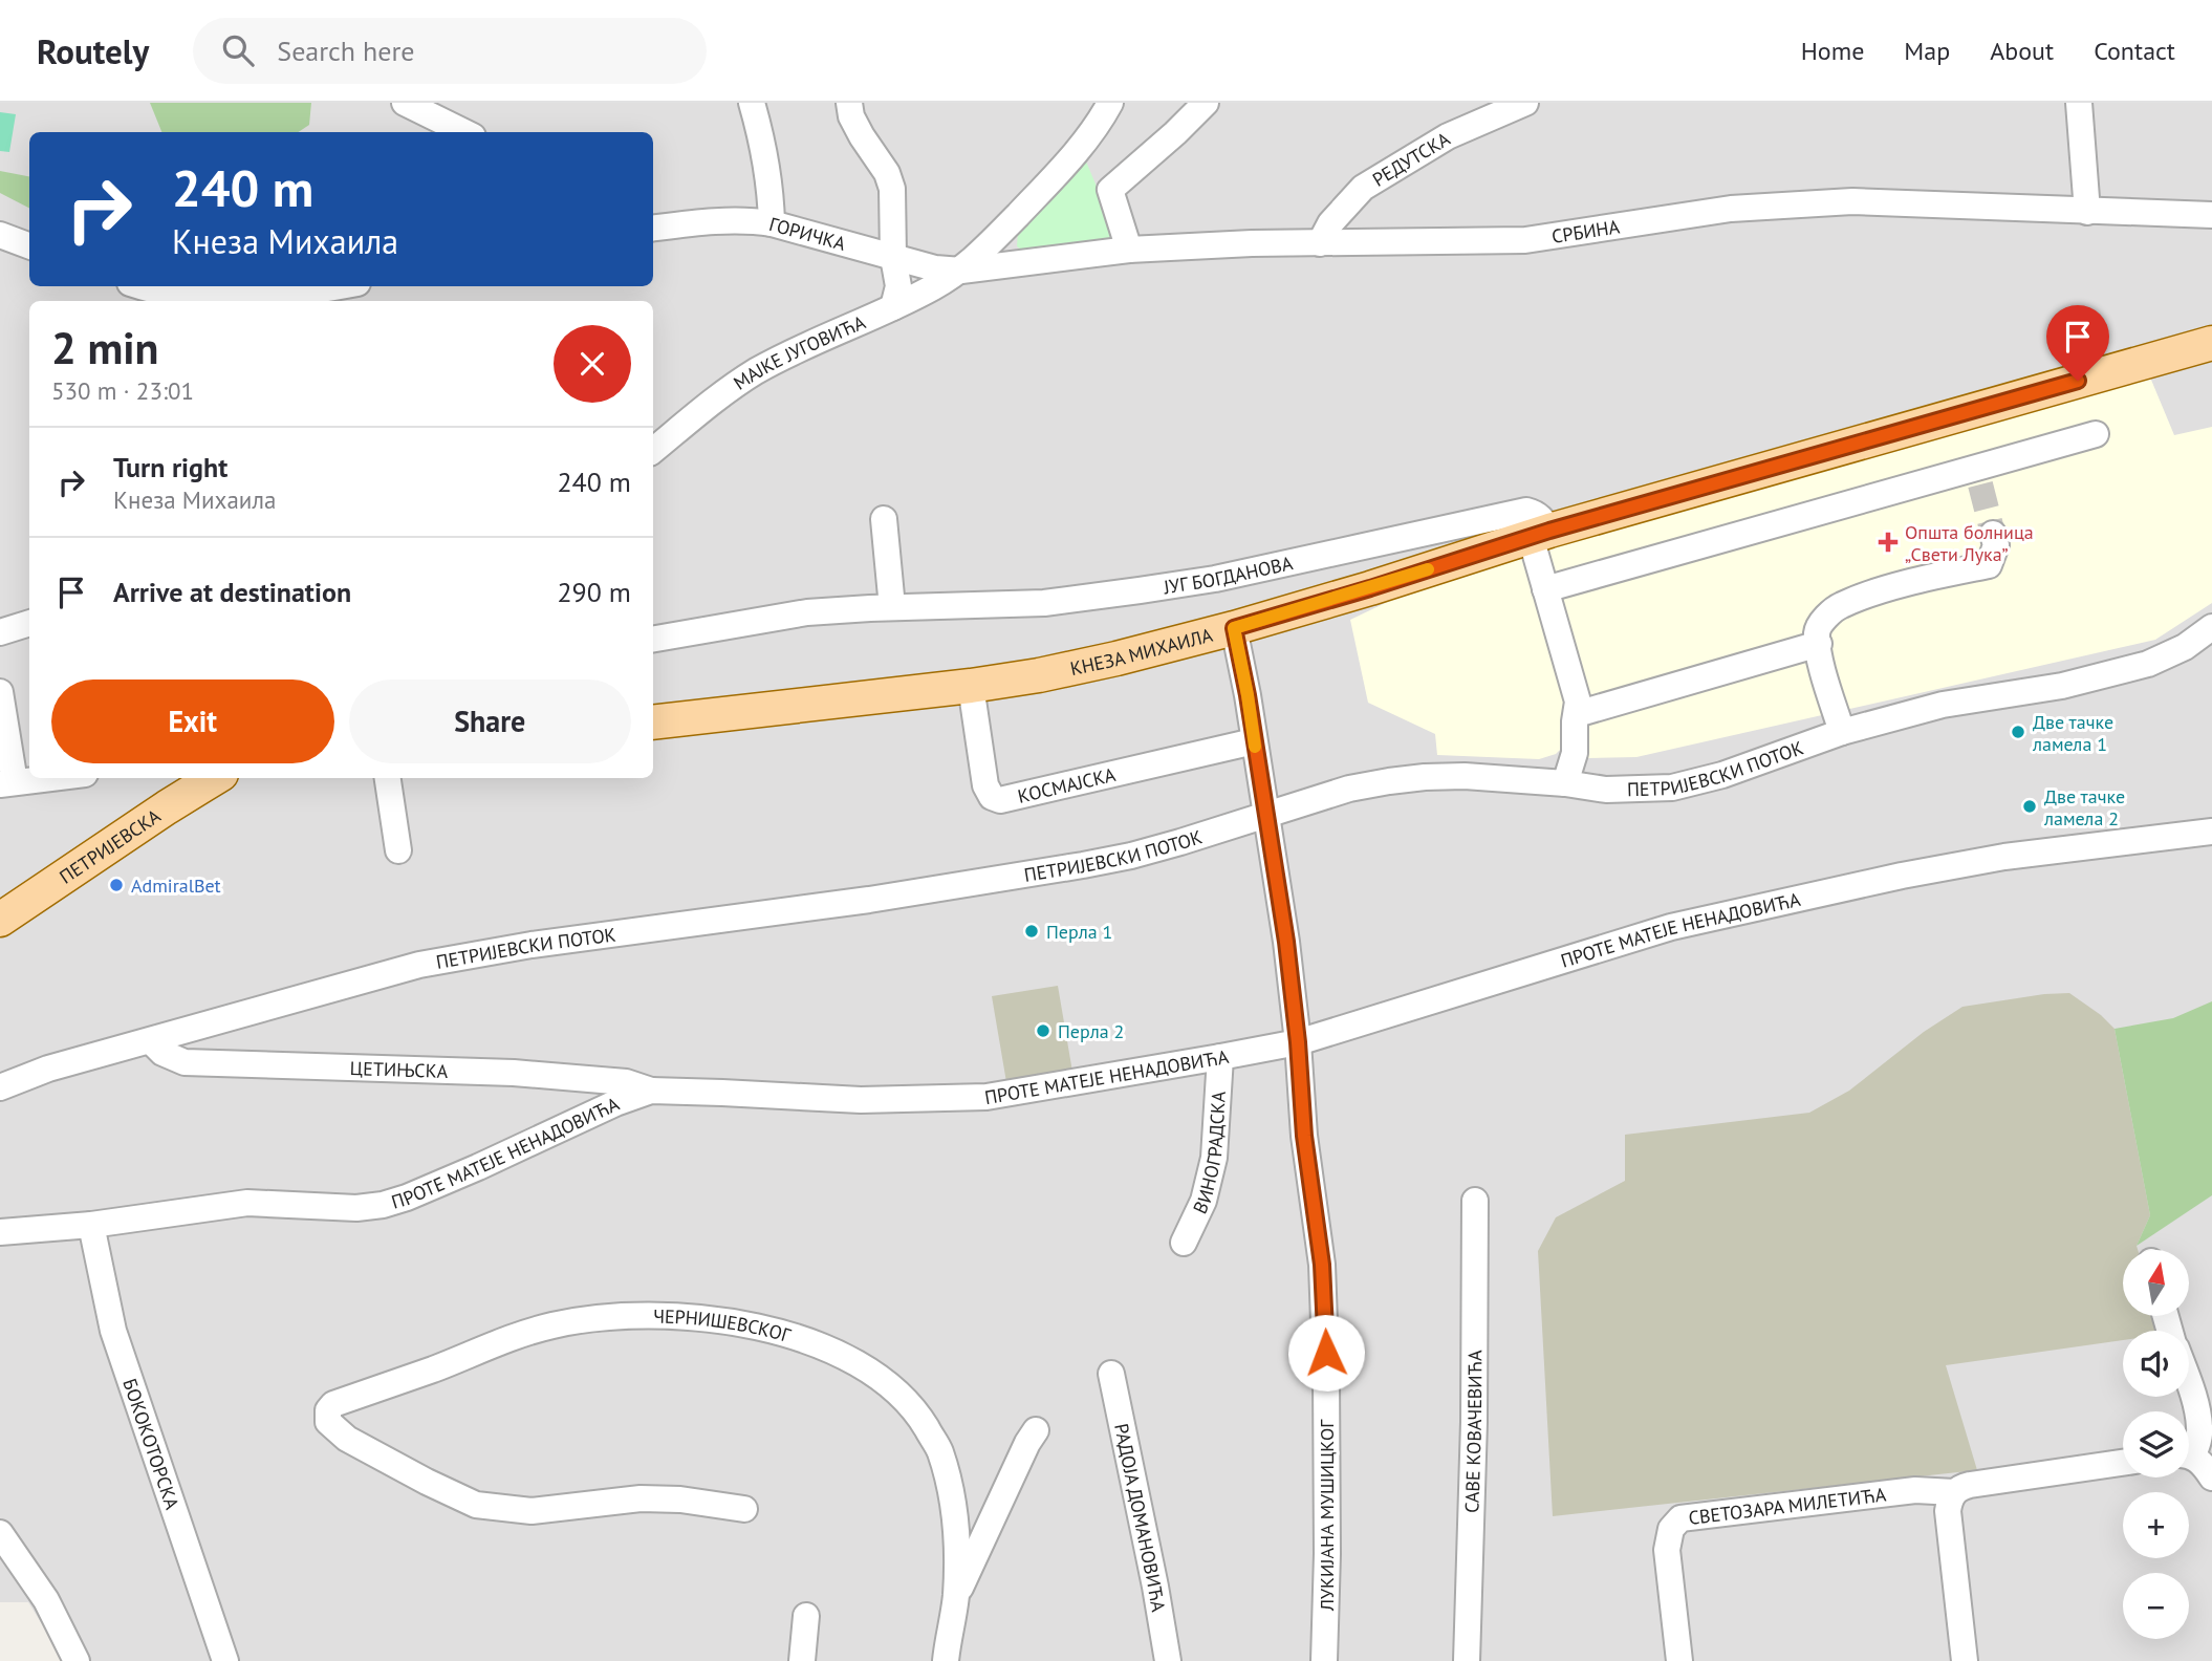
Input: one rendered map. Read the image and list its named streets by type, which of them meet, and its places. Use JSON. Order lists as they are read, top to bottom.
{
  "streets": {
    "main road": ["КНЕЗА МИХАИЛА", "ПЕТРИЈЕВСКА"],
    "street": [
      "РЕДУТСКА",
      "СРБИНА",
      "ГОРИЧКА",
      "МАЈКЕ ЈУГОВИЋА",
      "ЈУГ БОГДАНОВА",
      "ПЕТРИЈЕВСКИ ПОТОК",
      "КОСМАЈСКА",
      "ПРОТЕ МАТЕЈЕ НЕНАДОВИЋА",
      "ЦЕТИЊСКА",
      "ВИНОГРАДСКА",
      "ЧЕРНИШЕВСКОГ",
      "САВЕ КОВАЧЕВИЋА",
      "БОКОКОТОРСКА",
      "СВЕТОЗАРА МИЛЕТИЋА",
      "ЛУКИЈАНА МУШИЦКОГ",
      "РАДОЈА ДОМАНОВИЋА"
    ]
  },
  "crossings": [
    ["РЕДУТСКА", "СРБИНА"],
    ["СРБИНА", "ГОРИЧКА"],
    ["СРБИНА", "МАЈКЕ ЈУГОВИЋА"],
    ["ГОРИЧКА", "МАЈКЕ ЈУГОВИЋА"],
    ["ЈУГ БОГДАНОВА", "КНЕЗА МИХАИЛА"],
    ["КНЕЗА МИХАИЛА", "КОСМАЈСКА"],
    ["КНЕЗА МИХАИЛА", "ЛУКИЈАНА МУШИЦКОГ"],
    ["ПЕТРИЈЕВСКИ ПОТОК", "ЦЕТИЊСКА"],
    ["ПЕТРИЈЕВСКИ ПОТОК", "ЛУКИЈАНА МУШИЦКОГ"],
    ["КОСМАЈСКА", "ЛУКИЈАНА МУШИЦКОГ"],
    ["ПРОТЕ МАТЕЈЕ НЕНАДОВИЋА", "ЦЕТИЊСКА"],
    ["ПРОТЕ МАТЕЈЕ НЕНАДОВИЋА", "ВИНОГРАДСКА"],
    ["ПРОТЕ МАТЕЈЕ НЕНАДОВИЋА", "БОКОКОТОРСКА"],
    ["ПРОТЕ МАТЕЈЕ НЕНАДОВИЋА", "ЛУКИЈАНА МУШИЦКОГ"]
  ],
  "places": {
    "health": ["Општа болница „Свети Лука”"],
    "other": [
      "Две тачке ламела 1",
      "Две тачке ламела 2",
      "AdmiralBet",
      "Перла 1",
      "Перла 2"
    ]
  },
  "north": "top",
  "page": {
    "header": "Routely",
    "search": "Search here",
    "nav": [
      "Home",
      "Map",
      "About",
      "Contact"
    ],
    "turn": ["240 m", "Кнеза Михаила"],
    "heading": ["2 min", "530 m · 23:01"],
    "list": [
      {
        "name": "Turn right",
        "note": "Кнеза Михаила",
        "value": "240 m"
      },
      {
        "name": "Arrive at destination",
        "value": "290 m"
      }
    ],
    "buttons": ["Exit", "Share"],
    "map_buttons": ["+", "−"]
  }
}
